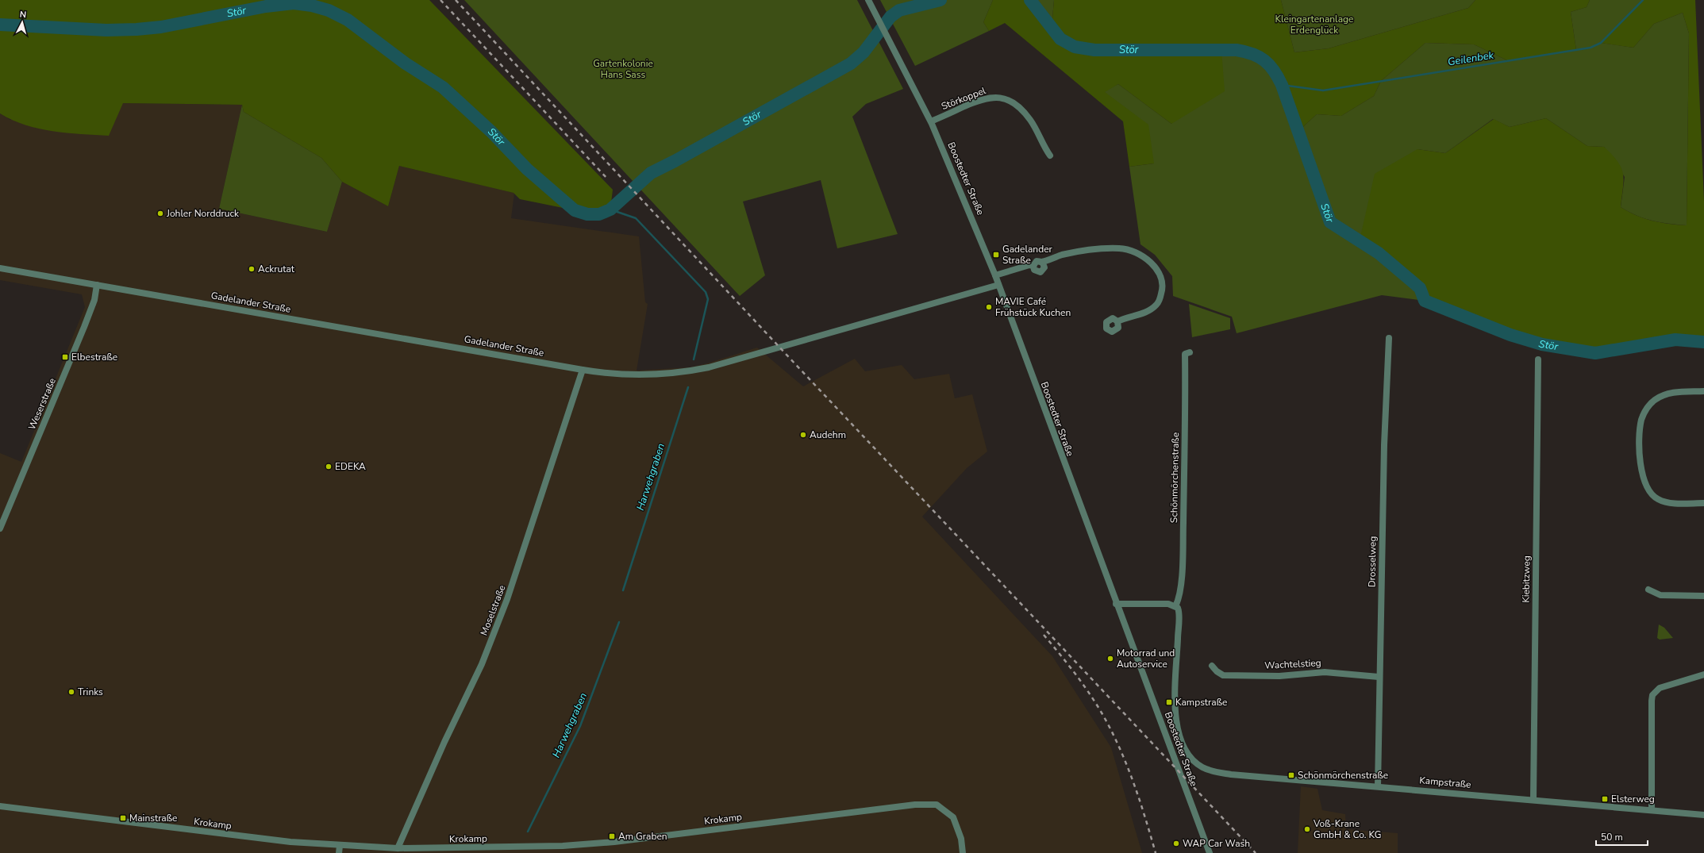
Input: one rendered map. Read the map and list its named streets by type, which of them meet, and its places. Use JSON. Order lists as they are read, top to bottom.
{
  "streets": {
    "street": [
      "Störkoppel",
      "Boostedter Straße",
      "Gadelander Straße",
      "Weserstraße",
      "Schönmörchenstraße",
      "Drosselweg",
      "Kiebitzweg",
      "Moselstraße",
      "Wachtelstieg",
      "Kampstraße",
      "Krokamp"
    ]
  },
  "crossings": [
    ["Störkoppel", "Boostedter Straße"],
    ["Boostedter Straße", "Gadelander Straße"],
    ["Gadelander Straße", "Weserstraße"],
    ["Gadelander Straße", "Moselstraße"],
    ["Schönmörchenstraße", "Kampstraße"],
    ["Drosselweg", "Wachtelstieg"],
    ["Drosselweg", "Kampstraße"],
    ["Kiebitzweg", "Kampstraße"],
    ["Moselstraße", "Krokamp"]
  ],
  "water": ["Stör", "Geilenbek", "Harwehgraben"],
  "parks": ["Kleingartenanlage Erdenglück", "Gartenkolonie Hans Sass"],
  "places": {
    "other": [
      "Johler Norddruck",
      "Ackrutat",
      "MAVIE Café Frühstück Kuchen",
      "Audehm",
      "EDEKA",
      "Motorrad und Autoservice",
      "Trinks",
      "Voß-Krane GmbH & Co. KG",
      "WAP Car Wash"
    ],
    "transit": [
      "Gadelander Straße",
      "Elbestraße",
      "Kampstraße",
      "Schönmörchenstraße",
      "Elsterweg",
      "Mainstraße",
      "Am Graben"
    ]
  },
  "scale_bar": "50 m",
  "north": "top"
}
